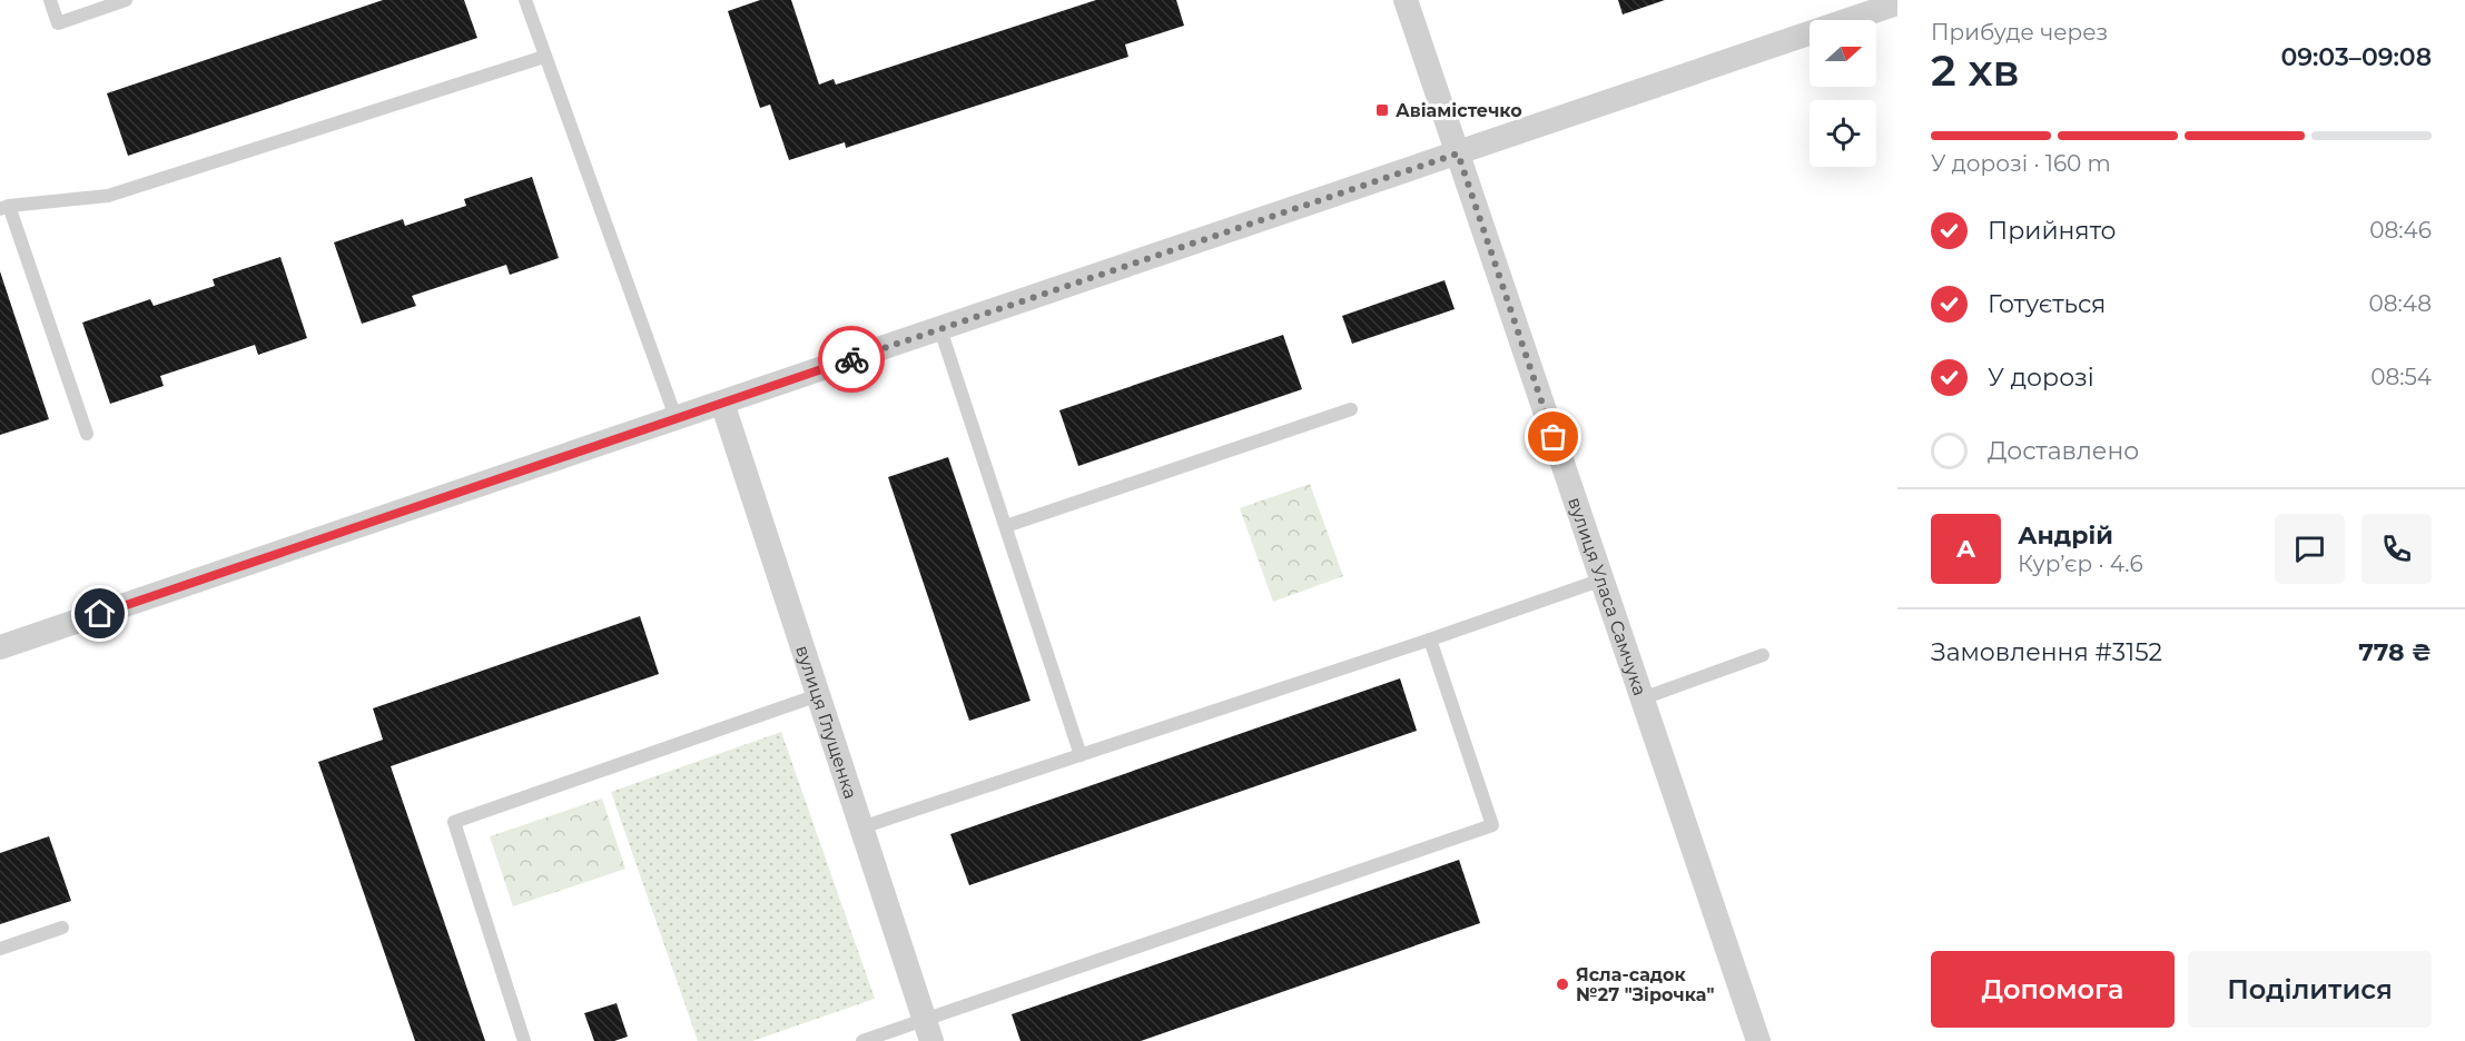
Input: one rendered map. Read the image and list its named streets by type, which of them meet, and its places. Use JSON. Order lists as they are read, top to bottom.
{
  "streets": {
    "street": ["вулиця Уласа Самчука", "вулиця Глущенка"]
  },
  "places": {
    "transit": ["Авіамістечко"],
    "other": ["Ясла-садок №27 \"Зірочка\""]
  },
  "north": "right",
  "page": {
    "heading": ["2 хв", "Прибуде через", "09:03–09:08"],
    "panel": [
      "Андрій",
      "Кур’єр · 4.6",
      "Замовлення #3152",
      "778 ₴"
    ],
    "bar": "У дорозі · 160 m",
    "list": [
      ["Прийнято", "08:46"],
      ["Готується", "08:48"],
      ["У дорозі", "08:54"],
      "Доставлено"
    ],
    "round": "А",
    "buttons": ["Допомога", "Поділитися"]
  }
}
